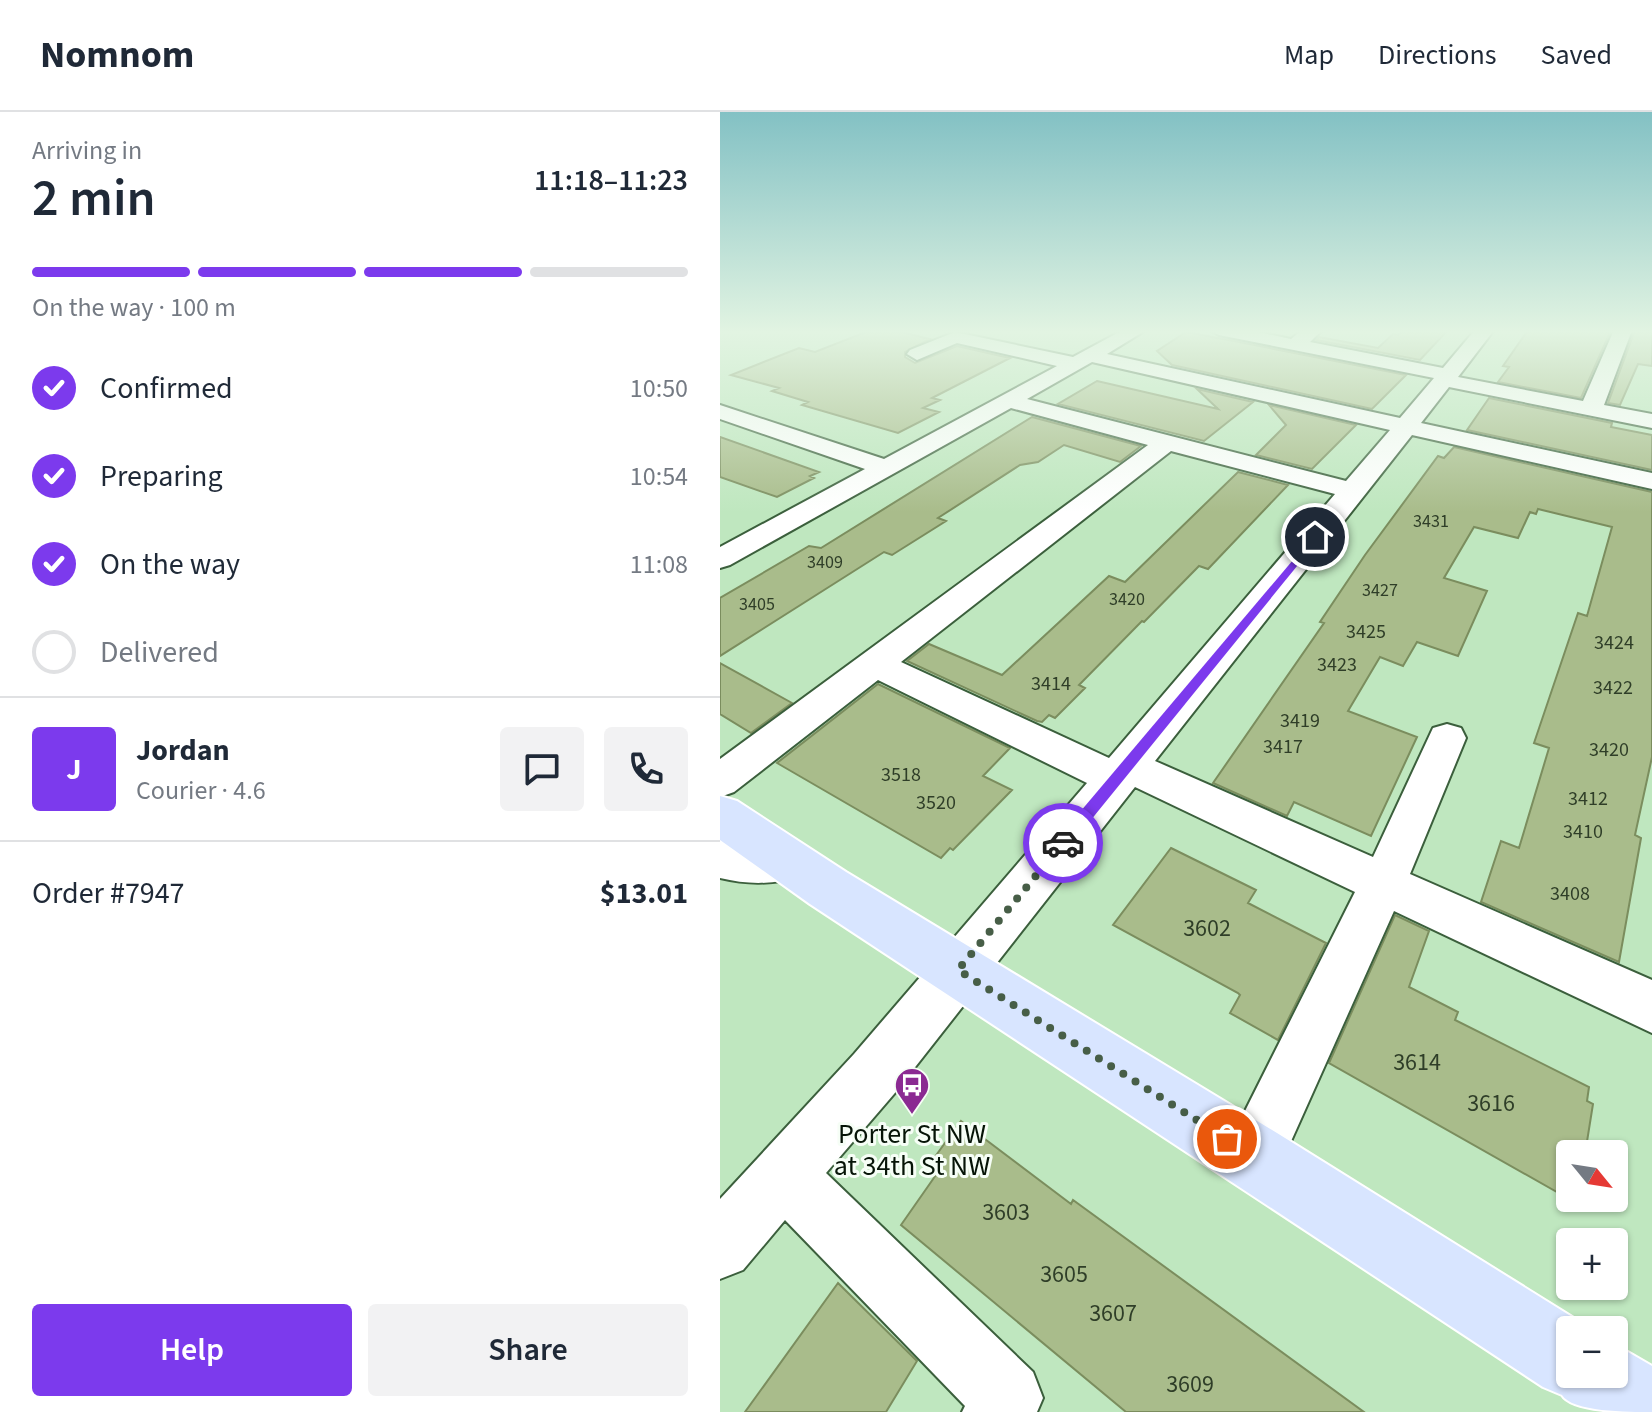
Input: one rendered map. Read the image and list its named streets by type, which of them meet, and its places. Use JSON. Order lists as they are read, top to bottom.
{
  "places": {
    "bus stop": ["Porter St NW at 34th St NW"]
  },
  "house_numbers": [
    "3431",
    "3409",
    "3427",
    "3420",
    "3405",
    "3425",
    "3424",
    "3423",
    "3414",
    "3422",
    "3419",
    "3417",
    "3420",
    "3518",
    "3412",
    "3520",
    "3410",
    "3408",
    "3602",
    "3614",
    "3616",
    "3603",
    "3605",
    "3607",
    "3609"
  ],
  "north": "bottom right",
  "page": {
    "header": "Nomnom",
    "nav": ["Map", "Directions", "Saved"],
    "heading": ["2 min", "Arriving in", "11:18–11:23"],
    "panel": [
      "Jordan",
      "Courier · 4.6",
      "Order #7947",
      "$13.01"
    ],
    "bar": "On the way · 100 m",
    "list": [
      ["Confirmed", "10:50"],
      ["Preparing", "10:54"],
      ["On the way", "11:08"],
      "Delivered"
    ],
    "round": "J",
    "map_buttons": ["+", "−"],
    "buttons": ["Help", "Share"]
  }
}
